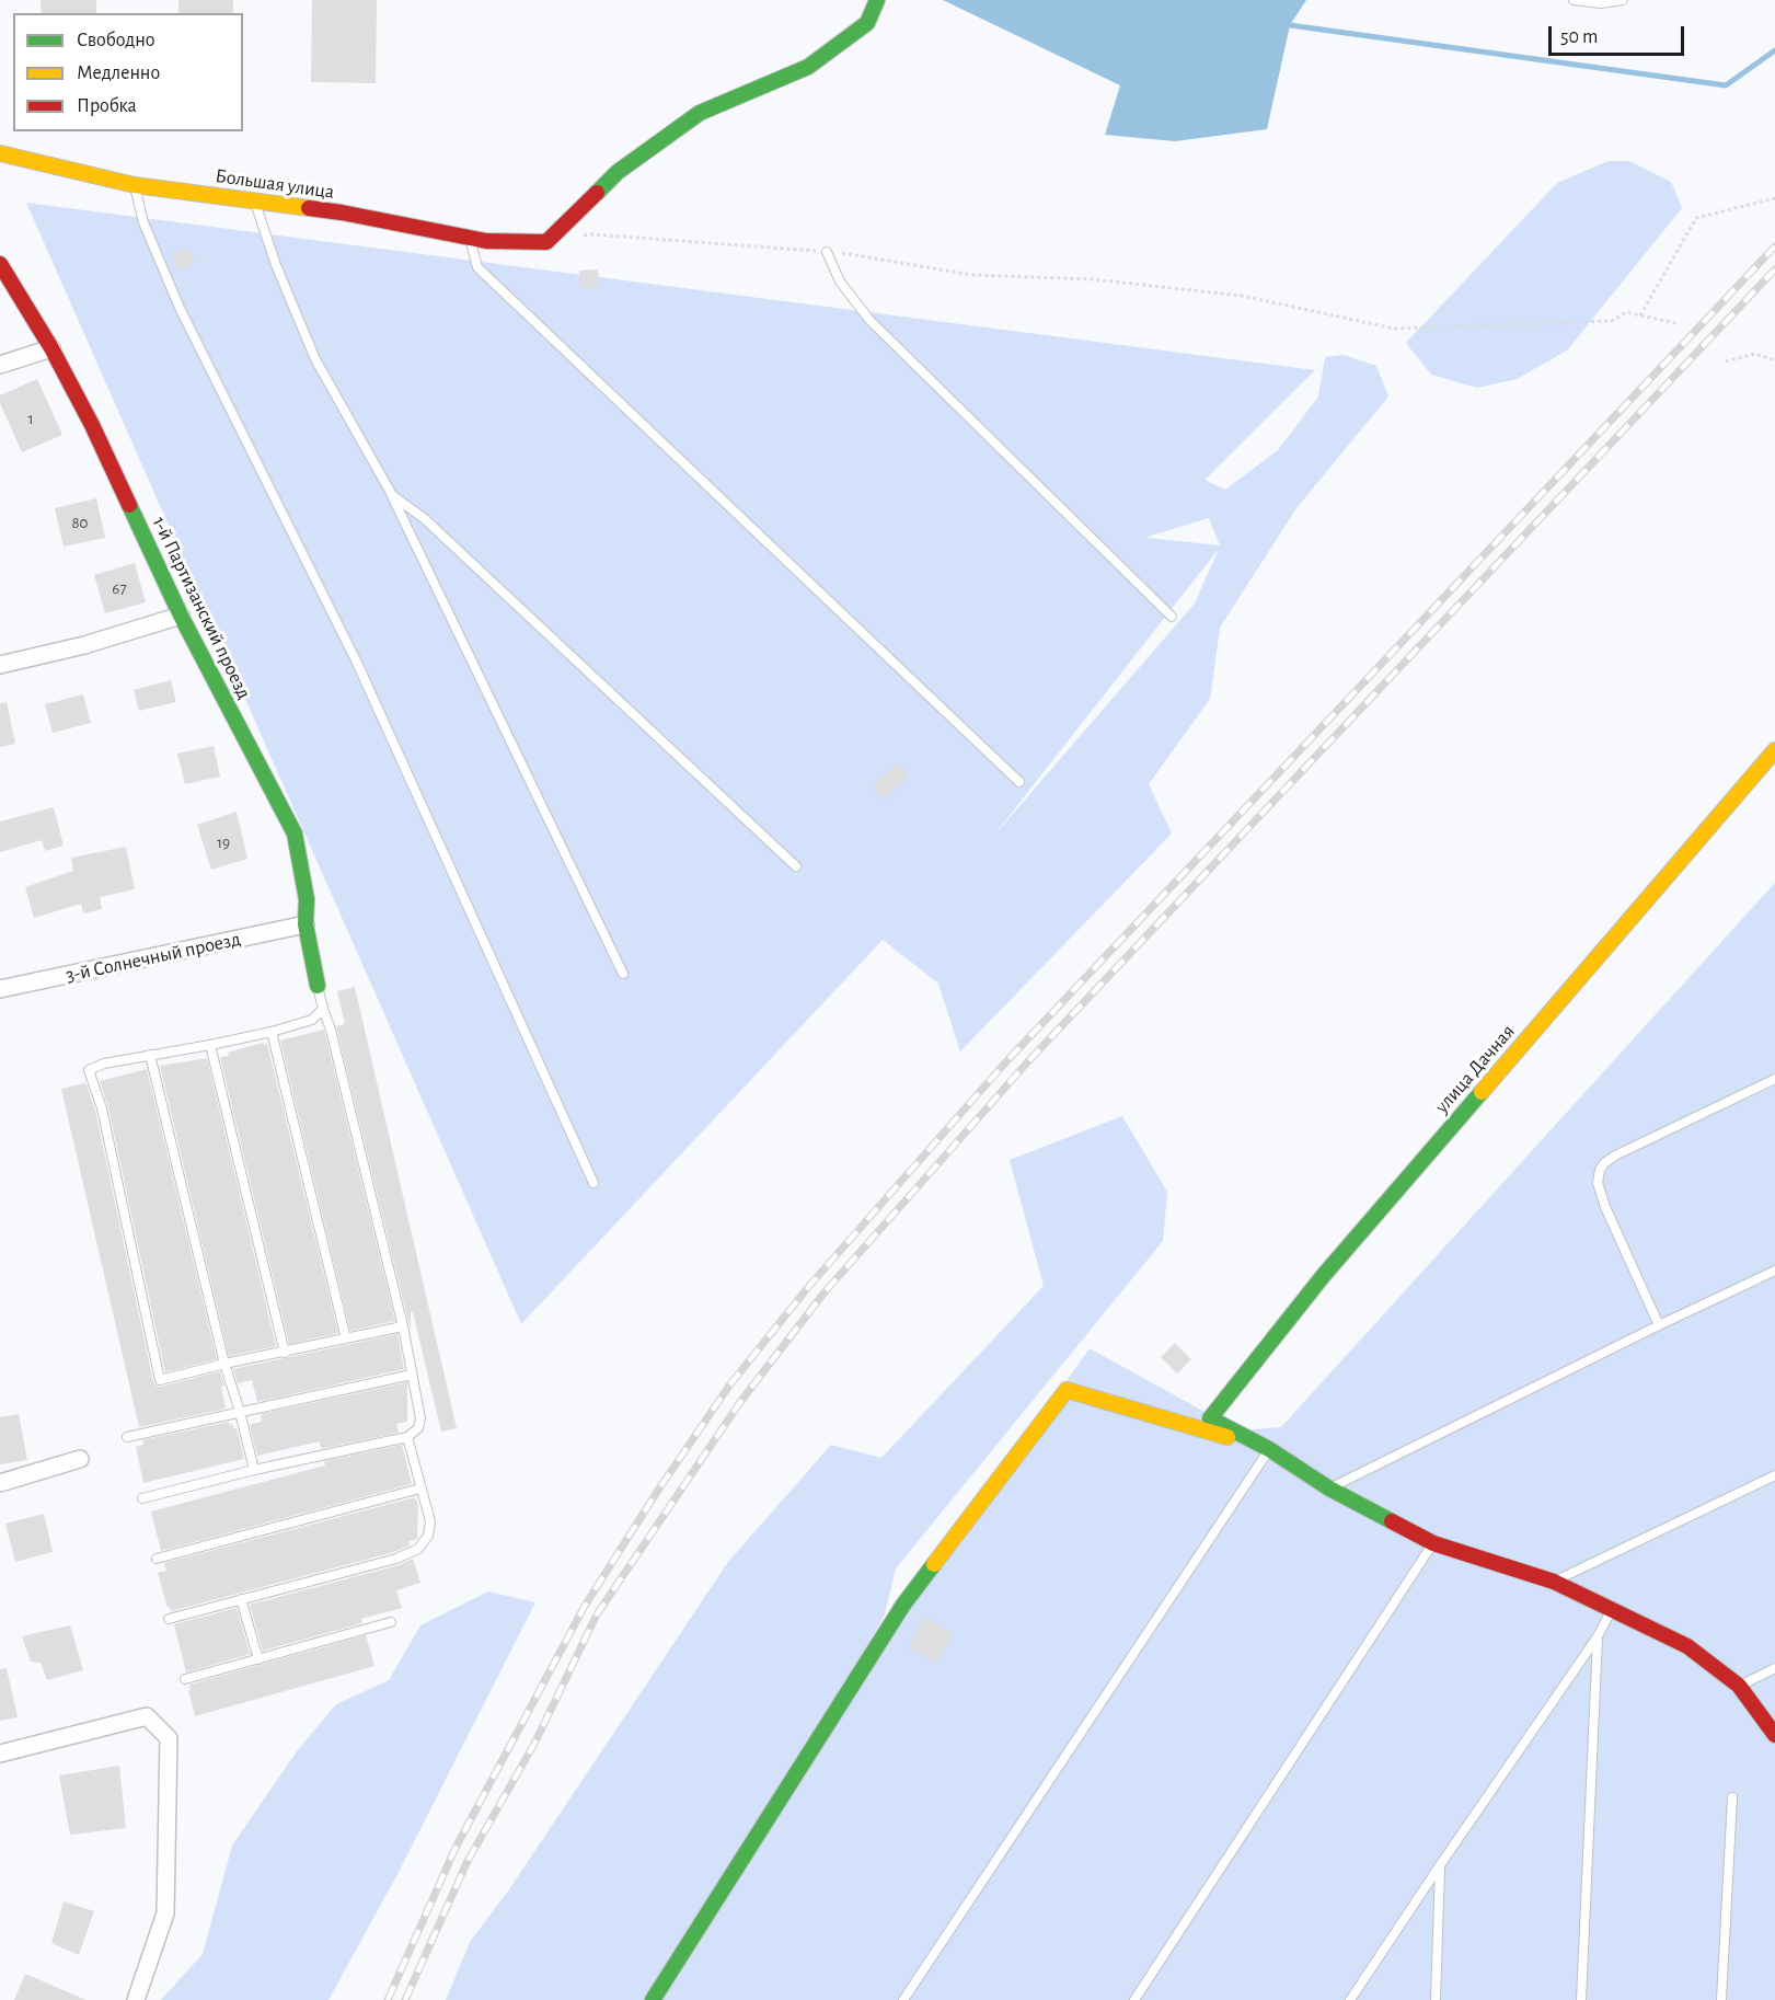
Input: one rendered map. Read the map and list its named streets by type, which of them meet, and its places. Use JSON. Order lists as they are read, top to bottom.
{
  "streets": {
    "street": [
      "Большая улица",
      "1-й Партизанский проезд",
      "3-й Солнечный проезд",
      "улица Дачная"
    ]
  },
  "crossings": [
    ["1-й Партизанский проезд", "3-й Солнечный проезд"]
  ],
  "house_numbers": [
    "1",
    "80",
    "67",
    "19"
  ],
  "legend": ["Свободно", "Медленно", "Пробка"],
  "scale_bar": "50 m"
}
